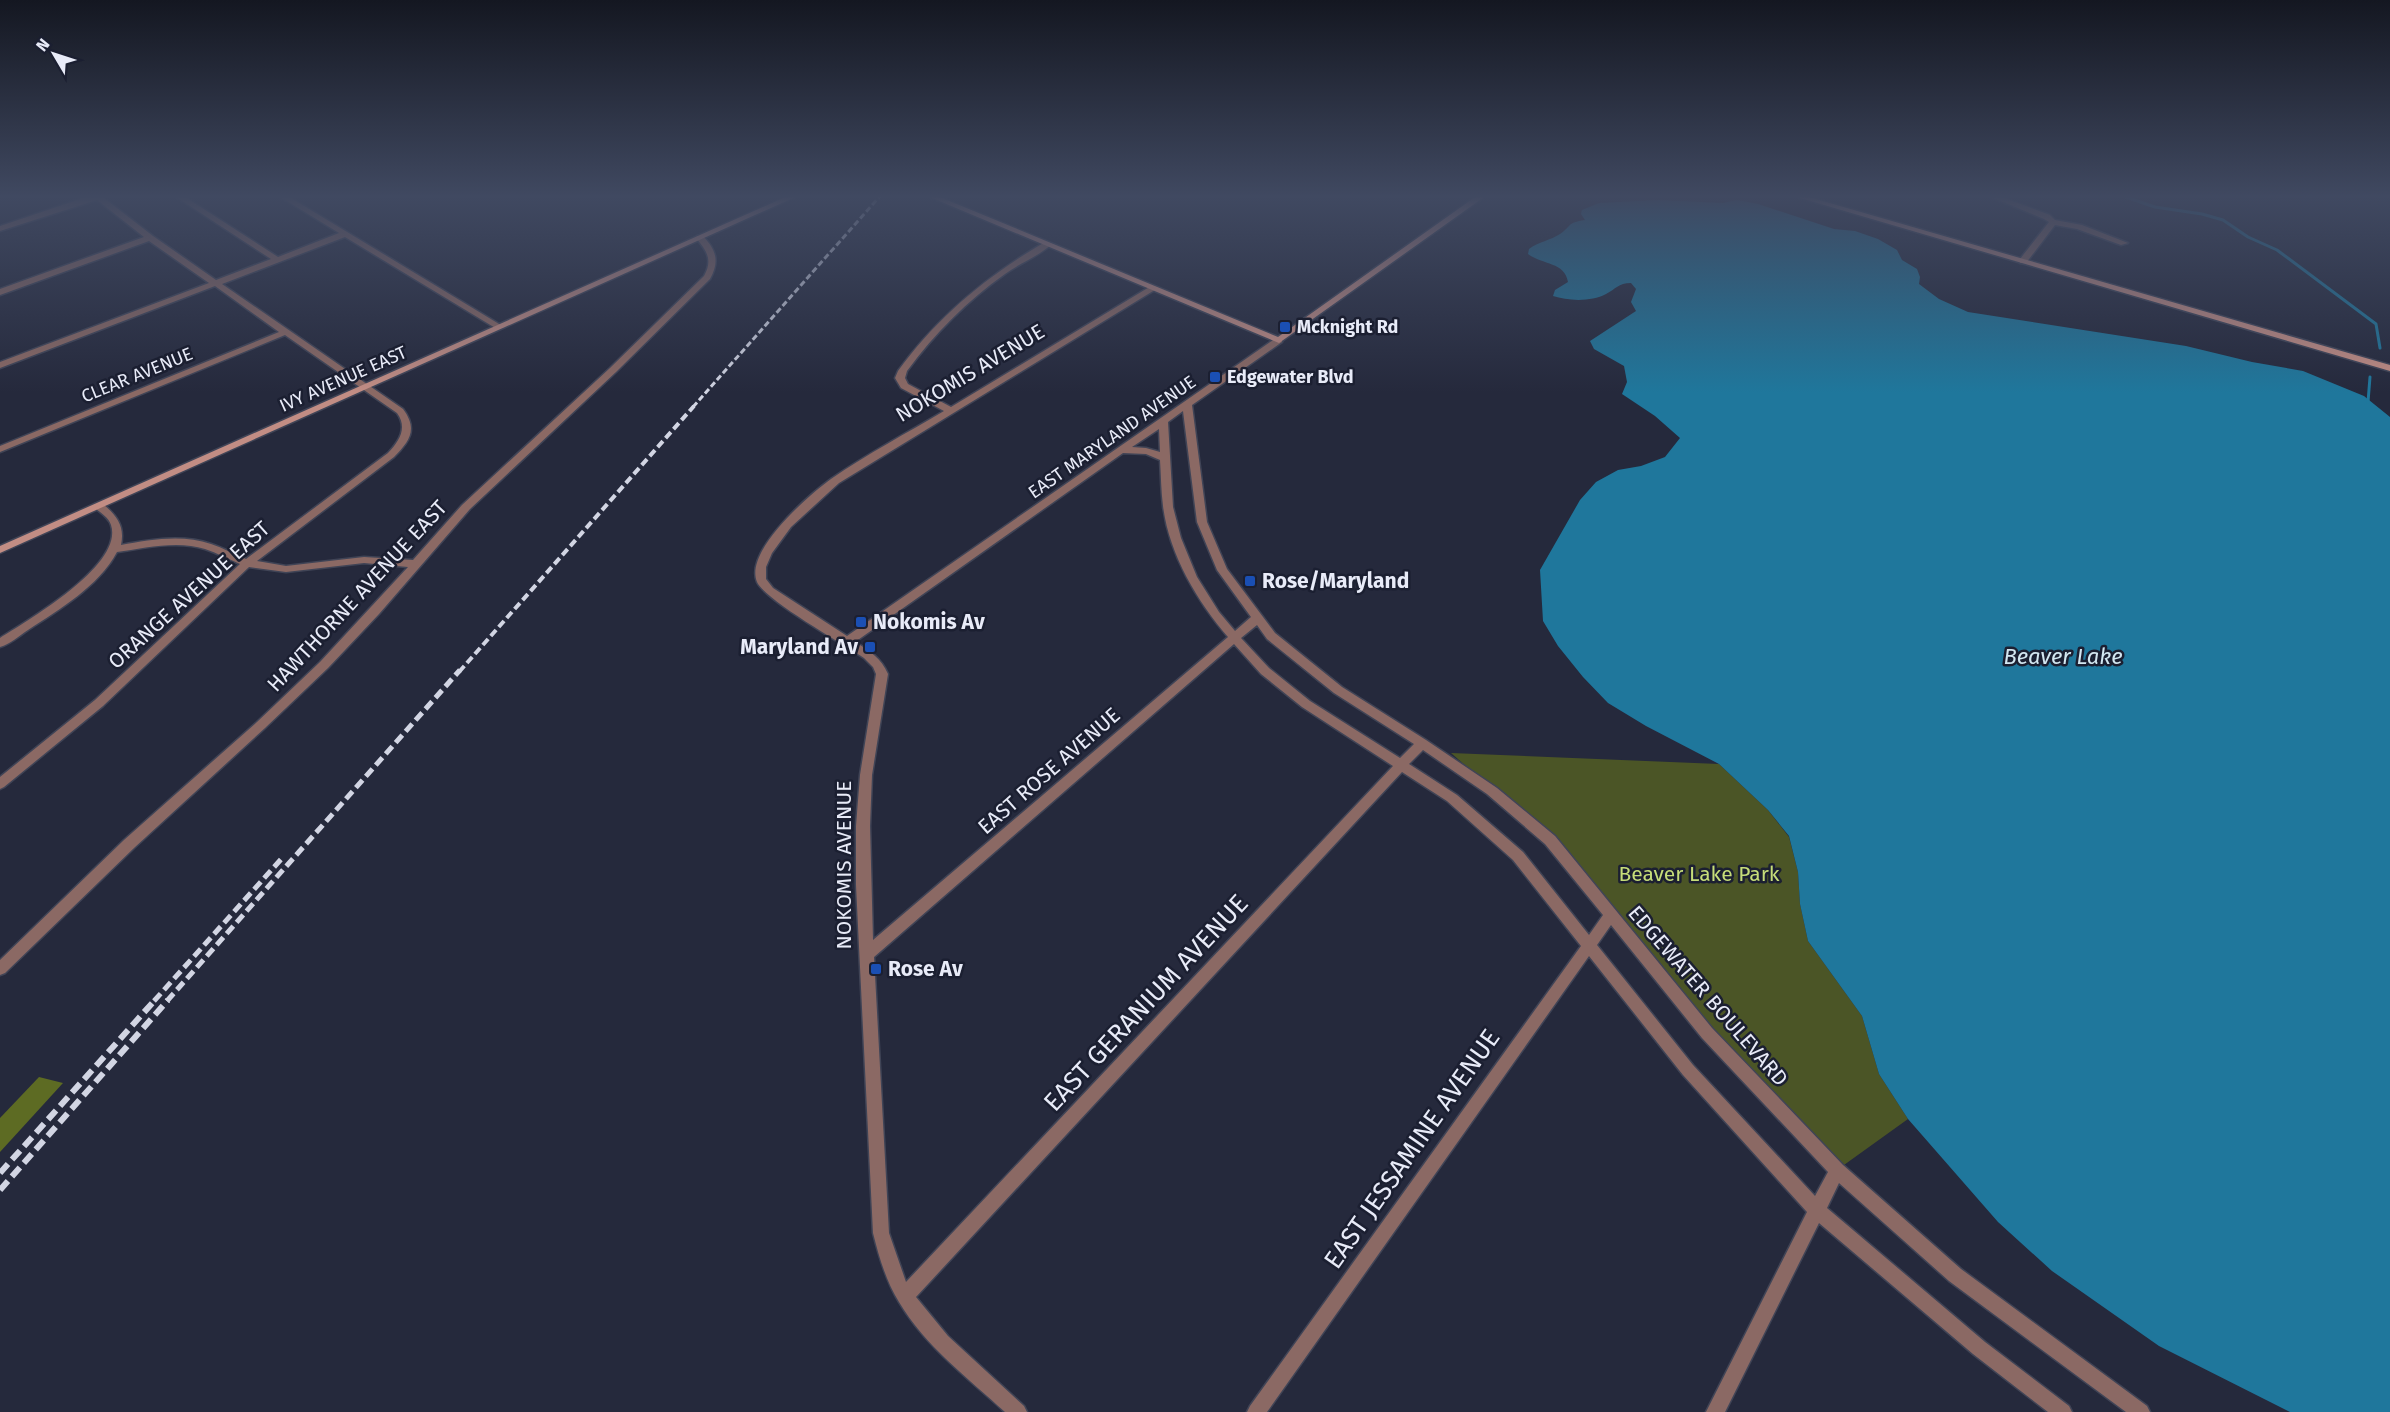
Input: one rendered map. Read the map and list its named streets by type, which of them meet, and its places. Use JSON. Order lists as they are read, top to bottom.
{
  "streets": {
    "street": [
      "NOKOMIS AVENUE",
      "CLEAR AVENUE",
      "IVY AVENUE EAST",
      "EAST MARYLAND AVENUE",
      "ORANGE AVENUE EAST",
      "HAWTHORNE AVENUE EAST",
      "EAST ROSE AVENUE",
      "EDGEWATER BOULEVARD",
      "EAST GERANIUM AVENUE",
      "EAST JESSAMINE AVENUE"
    ]
  },
  "crossings": [
    ["NOKOMIS AVENUE", "EAST MARYLAND AVENUE"],
    ["NOKOMIS AVENUE", "EAST ROSE AVENUE"],
    ["NOKOMIS AVENUE", "EAST GERANIUM AVENUE"],
    ["CLEAR AVENUE", "ORANGE AVENUE EAST"],
    ["IVY AVENUE EAST", "ORANGE AVENUE EAST"],
    ["EAST MARYLAND AVENUE", "EDGEWATER BOULEVARD"],
    ["EAST ROSE AVENUE", "EDGEWATER BOULEVARD"],
    ["EDGEWATER BOULEVARD", "EAST GERANIUM AVENUE"],
    ["EDGEWATER BOULEVARD", "EAST JESSAMINE AVENUE"]
  ],
  "water": ["Beaver Lake"],
  "parks": ["Beaver Lake Park"],
  "places": {
    "transit": [
      "Mcknight Rd",
      "Edgewater Blvd",
      "Rose/Maryland",
      "Nokomis Av",
      "Maryland Av",
      "Rose Av"
    ]
  },
  "north": "top left"
}
